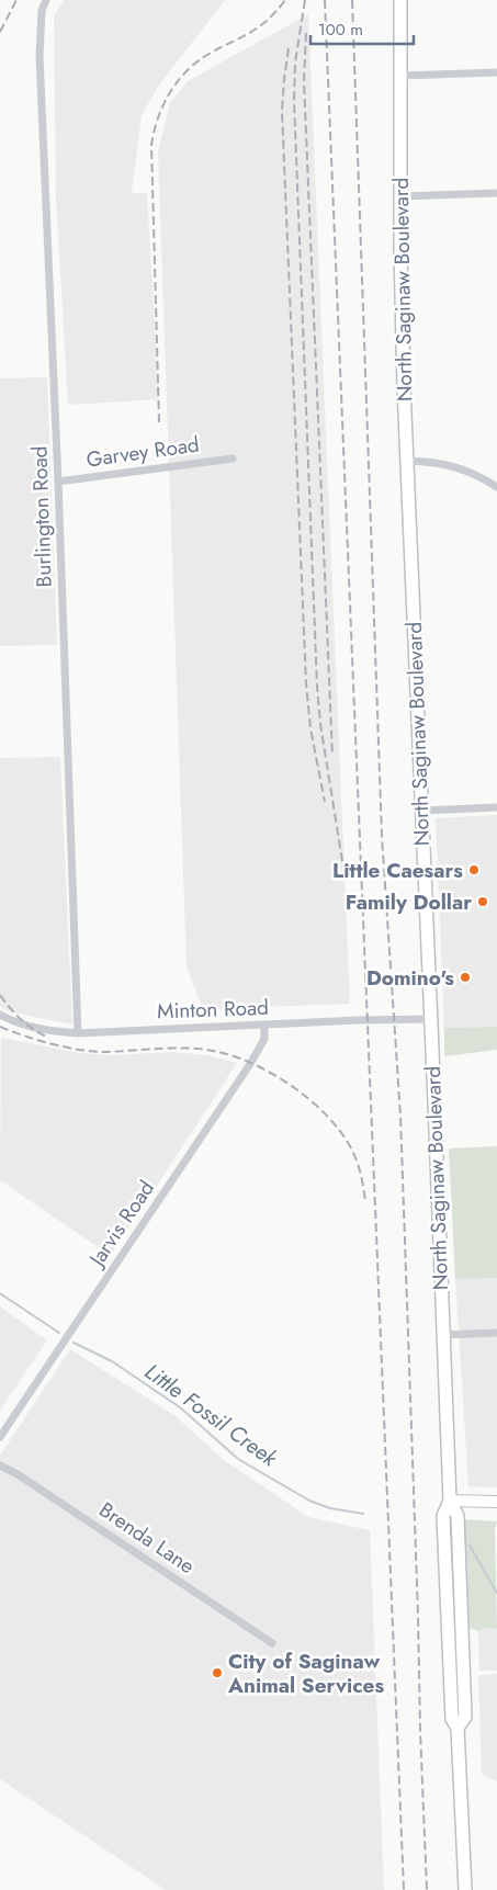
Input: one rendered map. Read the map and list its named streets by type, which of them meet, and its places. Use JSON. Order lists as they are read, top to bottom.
{
  "streets": {
    "main road": ["North Saginaw Boulevard"],
    "street": [
      "Garvey Road",
      "Burlington Road",
      "Minton Road",
      "Jarvis Road",
      "Brenda Lane"
    ]
  },
  "crossings": [
    ["North Saginaw Boulevard", "Minton Road"],
    ["Garvey Road", "Burlington Road"],
    ["Burlington Road", "Minton Road"],
    ["Minton Road", "Jarvis Road"]
  ],
  "water": ["Little Fossil Creek"],
  "places": [
    "Little Caesars",
    "Family Dollar",
    "Domino's",
    "City of Saginaw Animal Services"
  ],
  "scale_bar": "100 m"
}
